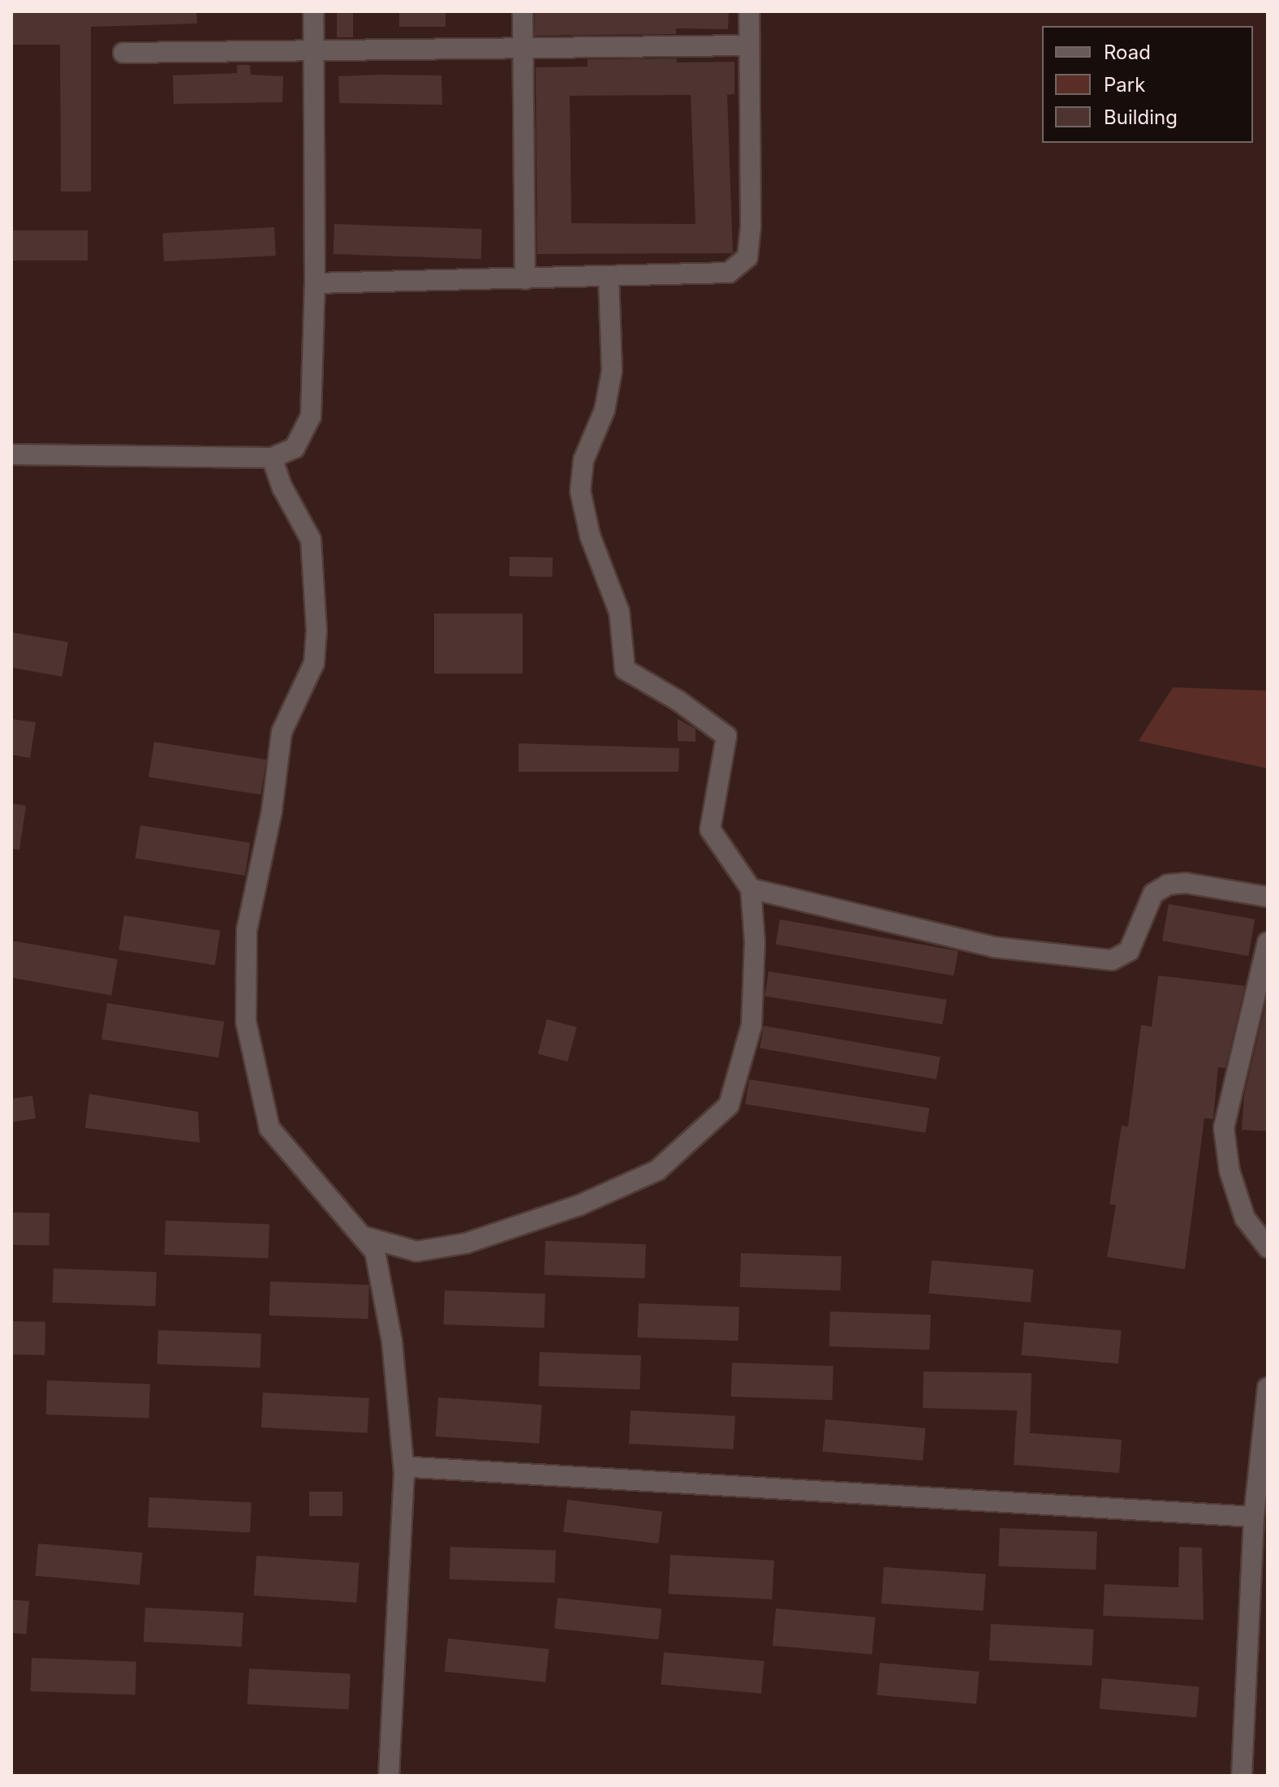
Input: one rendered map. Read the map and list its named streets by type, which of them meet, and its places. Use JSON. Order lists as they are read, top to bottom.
{
  "legend": ["Road", "Park", "Building"]
}
